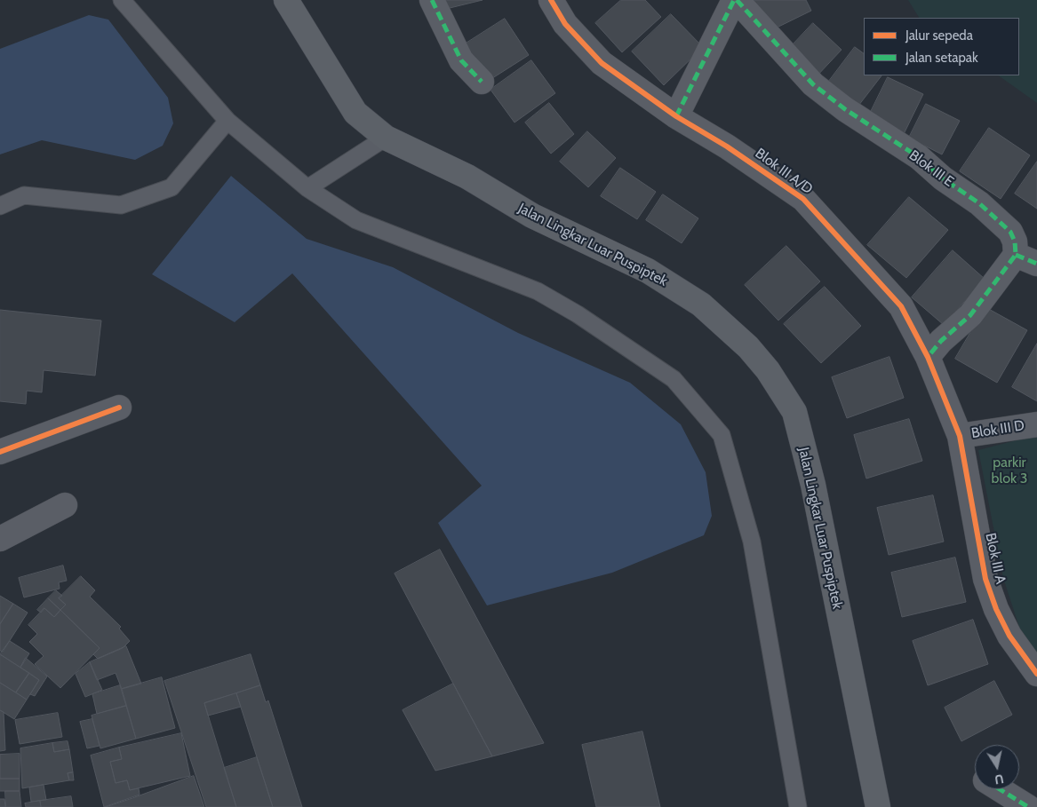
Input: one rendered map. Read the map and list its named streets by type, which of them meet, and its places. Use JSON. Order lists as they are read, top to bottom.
{
  "streets": {
    "main road": ["Jalan Lingkar Luar Puspiptek"],
    "street": [
      "Blok III E",
      "Blok III A/D",
      "Blok III D",
      "Blok III A"
    ]
  },
  "crossings": [
    ["Blok III E", "Blok III A/D"],
    ["Blok III A/D", "Blok III D"],
    ["Blok III A/D", "Blok III A"],
    ["Blok III D", "Blok III A"]
  ],
  "parks": ["parkir blok 3"],
  "legend": ["Jalur sepeda", "Jalan setapak"],
  "north": "bottom"
}
